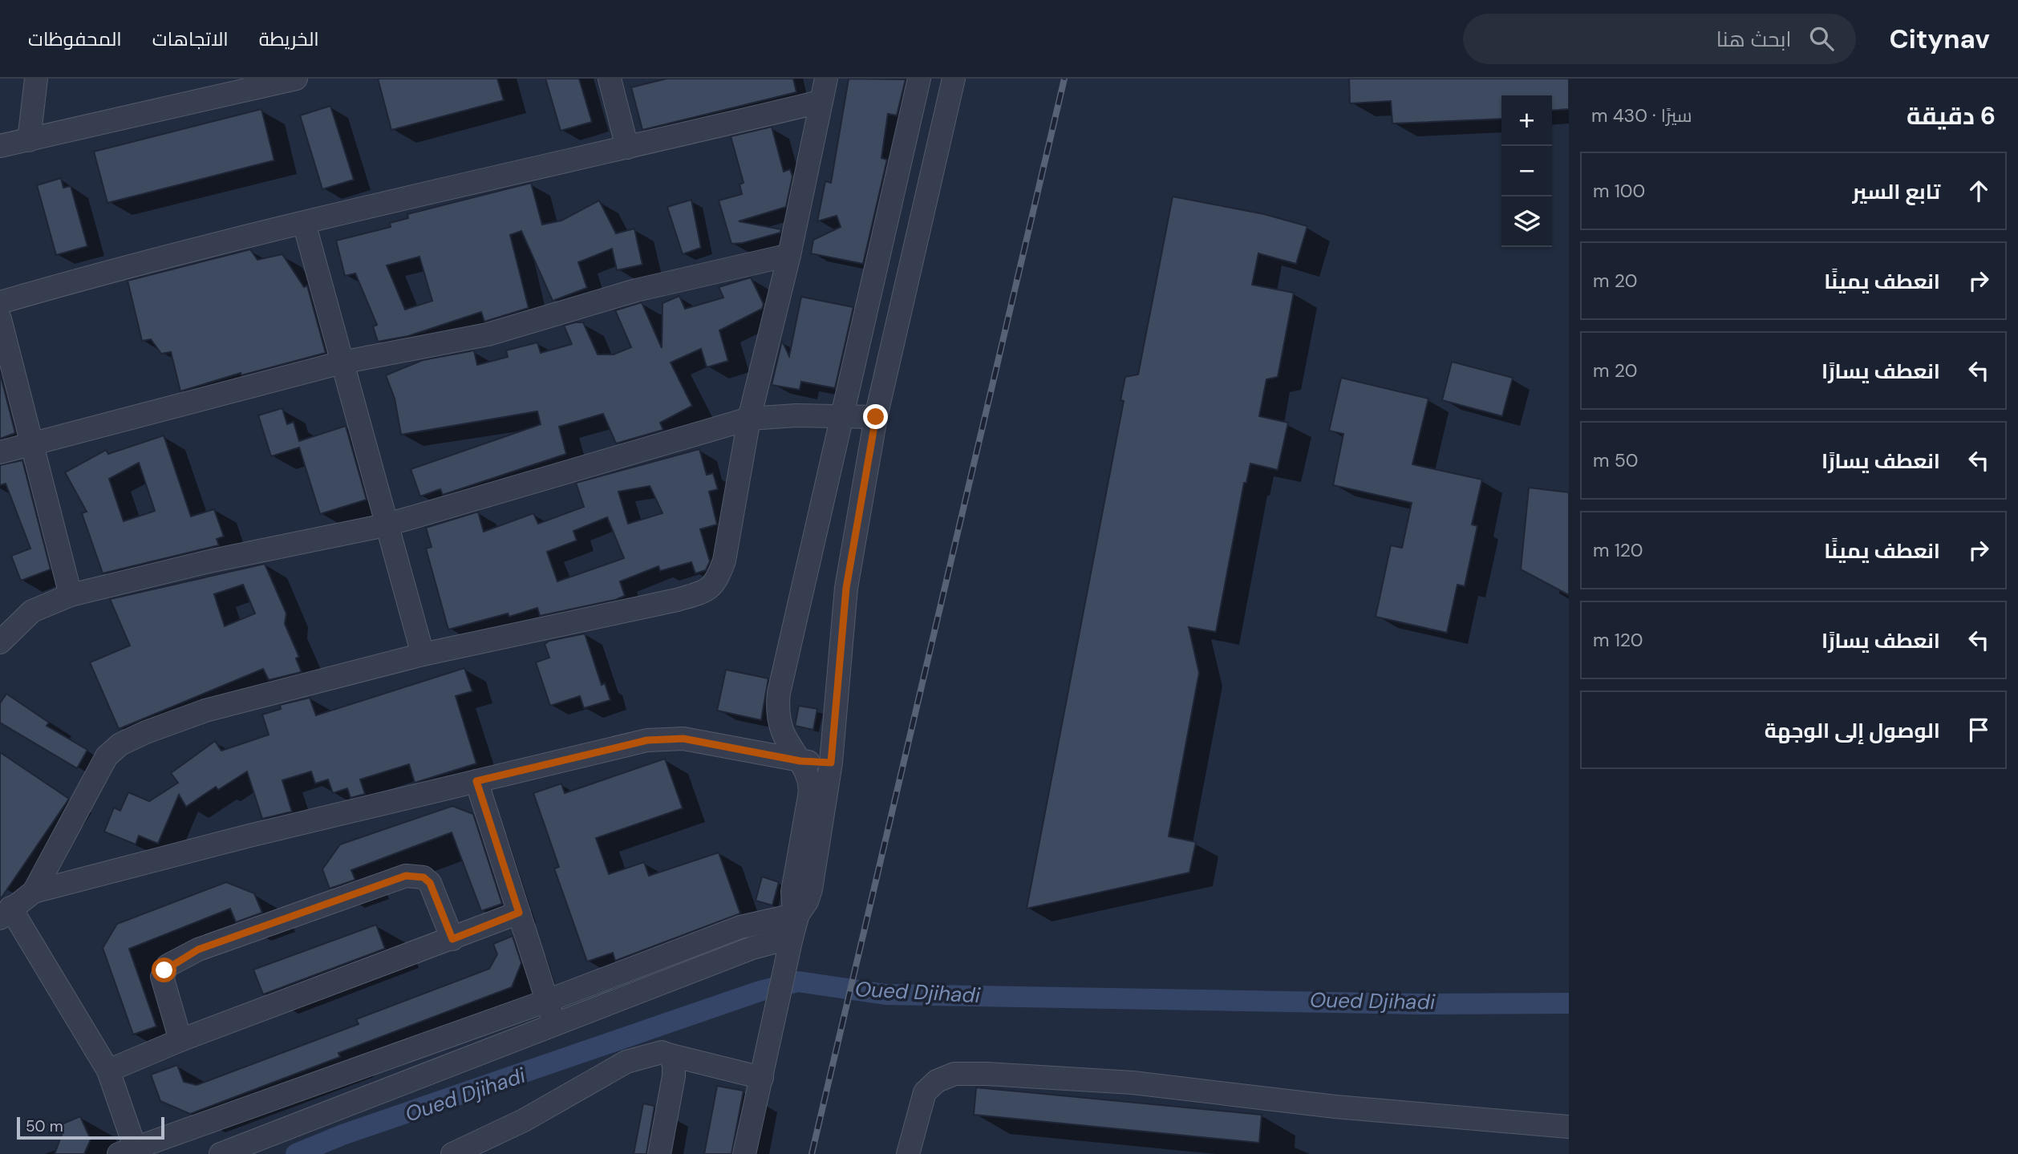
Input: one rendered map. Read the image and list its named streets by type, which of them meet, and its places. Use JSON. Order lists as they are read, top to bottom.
{
  "water": ["Oued Djihadi"],
  "scale_bar": "50 m",
  "page": {
    "header": "Citynav",
    "search": "ابحث هنا",
    "nav": ["الخريطة", "الاتجاهات", "المحفوظات"],
    "heading": ["6 دقيقة", "سيرًا · 430 m"],
    "map_buttons": ["+", "−"],
    "list": [
      ["تابع السير", "100 m"],
      ["انعطف يمينًا", "20 m"],
      ["انعطف يسارًا", "20 m"],
      ["انعطف يسارًا", "50 m"],
      ["انعطف يمينًا", "120 m"],
      ["انعطف يسارًا", "120 m"],
      "الوصول إلى الوجهة"
    ],
    "scale": "50 m"
  }
}
